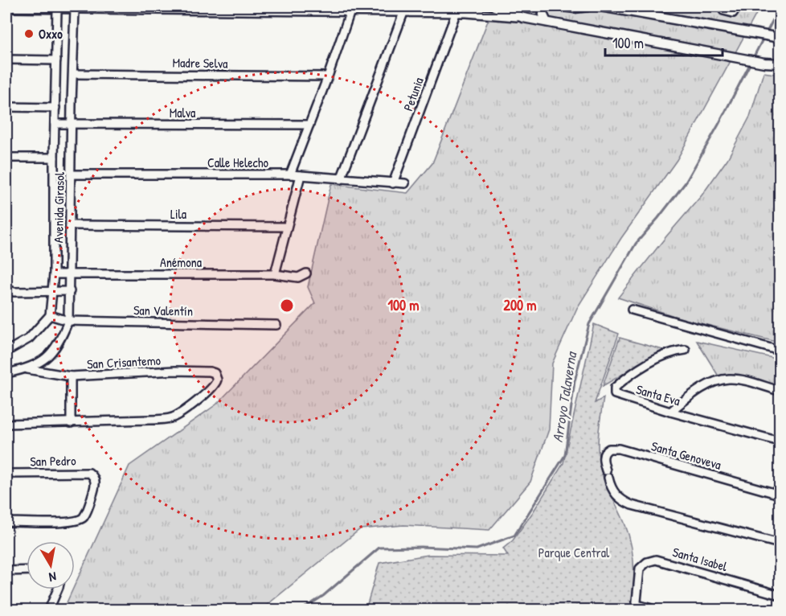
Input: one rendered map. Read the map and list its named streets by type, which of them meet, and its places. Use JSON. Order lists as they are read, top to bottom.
{
  "streets": {
    "street": [
      "Madre Selva",
      "Petunia",
      "Malva",
      "Calle Helecho",
      "Avenida Girasol",
      "Lila",
      "Anémona",
      "San Valentín",
      "San Crisantemo",
      "Santa Eva",
      "Santa Genoveva",
      "San Pedro",
      "Santa Isabel"
    ]
  },
  "crossings": [
    ["Madre Selva", "Avenida Girasol"],
    ["Petunia", "Calle Helecho"],
    ["Malva", "Avenida Girasol"],
    ["Calle Helecho", "Avenida Girasol"],
    ["Avenida Girasol", "Lila"],
    ["Avenida Girasol", "Anémona"],
    ["Avenida Girasol", "San Valentín"],
    ["Avenida Girasol", "San Crisantemo"]
  ],
  "water": ["Arroyo Talaverna"],
  "parks": ["Parque Central"],
  "places": ["Oxxo"],
  "scale_bar": "100 m",
  "north": "bottom",
  "rings": ["100 m", "200 m"]
}
